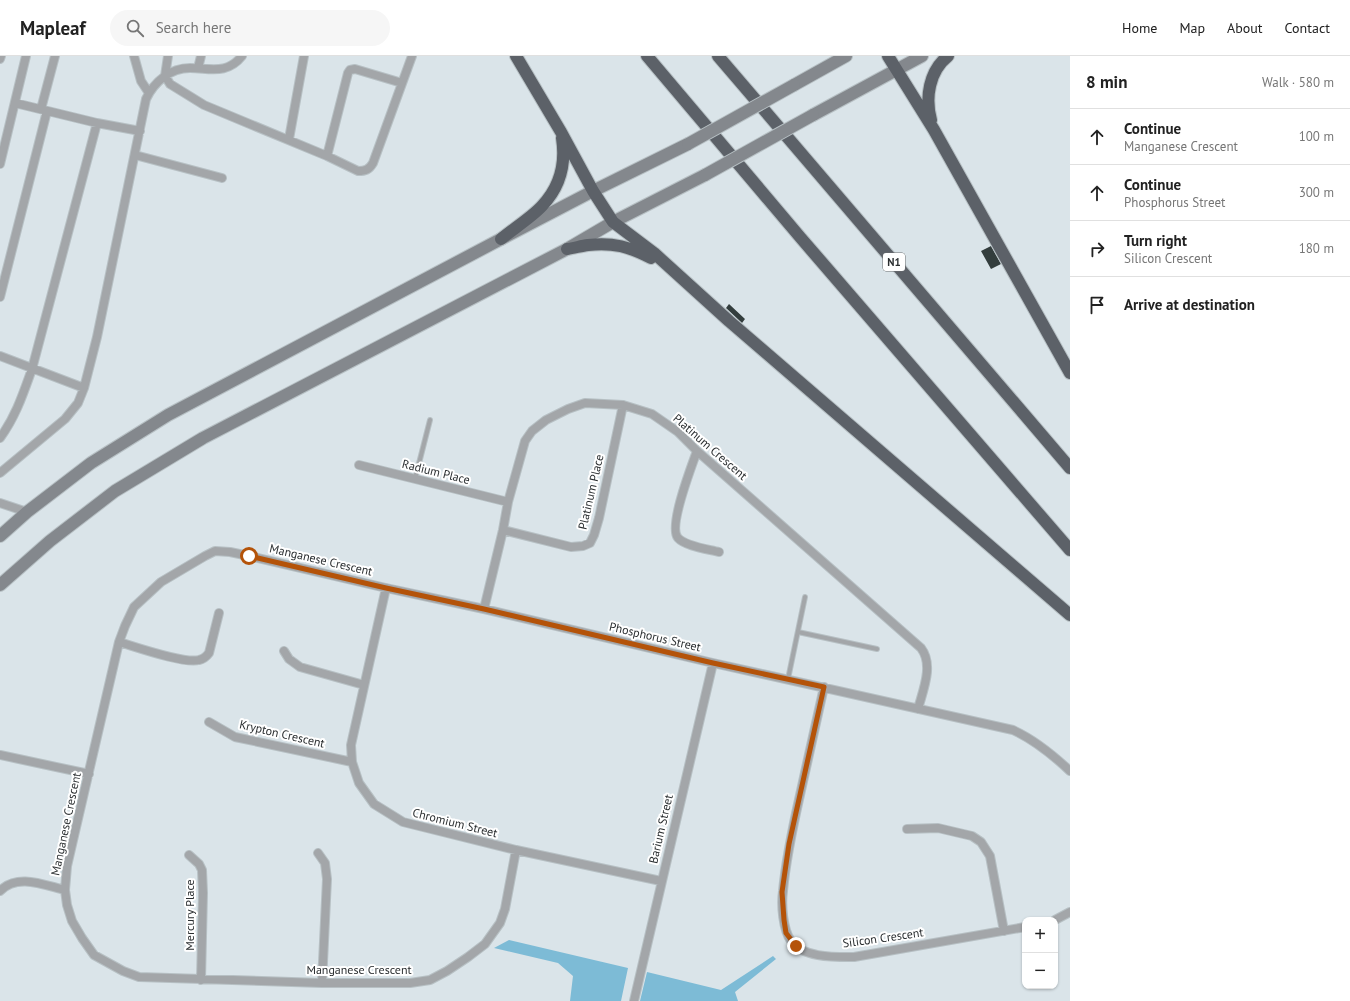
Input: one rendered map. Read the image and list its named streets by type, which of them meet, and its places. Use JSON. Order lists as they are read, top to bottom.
{
  "streets": {
    "highway": ["N1"],
    "street": [
      "Platinum Crescent",
      "Radium Place",
      "Platinum Place",
      "Manganese Crescent",
      "Phosphorus Street",
      "Krypton Crescent",
      "Chromium Street",
      "Barium Street",
      "Mercury Place",
      "Silicon Crescent"
    ]
  },
  "crossings": [
    ["Platinum Crescent", "Radium Place"],
    ["Platinum Crescent", "Platinum Place"],
    ["Platinum Crescent", "Phosphorus Street"],
    ["Manganese Crescent", "Phosphorus Street"],
    ["Manganese Crescent", "Chromium Street"],
    ["Manganese Crescent", "Mercury Place"],
    ["Phosphorus Street", "Chromium Street"],
    ["Phosphorus Street", "Barium Street"],
    ["Phosphorus Street", "Silicon Crescent"],
    ["Krypton Crescent", "Chromium Street"],
    ["Chromium Street", "Barium Street"]
  ],
  "page": {
    "header": "Mapleaf",
    "search": "Search here",
    "nav": [
      "Home",
      "Map",
      "About",
      "Contact"
    ],
    "heading": ["8 min", "Walk · 580 m"],
    "list": [
      ["Continue", "Manganese Crescent", "100 m"],
      ["Continue", "Phosphorus Street", "300 m"],
      ["Turn right", "Silicon Crescent", "180 m"],
      "Arrive at destination"
    ],
    "map_buttons": ["+", "−"]
  }
}
